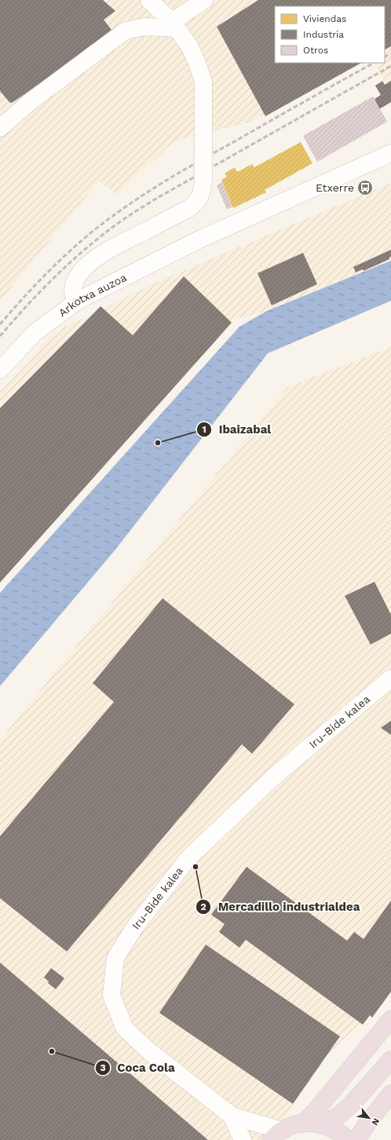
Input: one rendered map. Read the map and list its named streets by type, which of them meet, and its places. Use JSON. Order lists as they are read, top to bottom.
{
  "streets": {
    "street": ["Arkotxa auzoa", "Iru-Bide kalea"]
  },
  "places": {
    "bus stop": ["Etxerre"],
    "other": ["Ibaizabal", "Mercadillo industrialdea", "Coca Cola"]
  },
  "legend": ["Viviendas", "Industria", "Otros"],
  "north": "bottom right"
}
